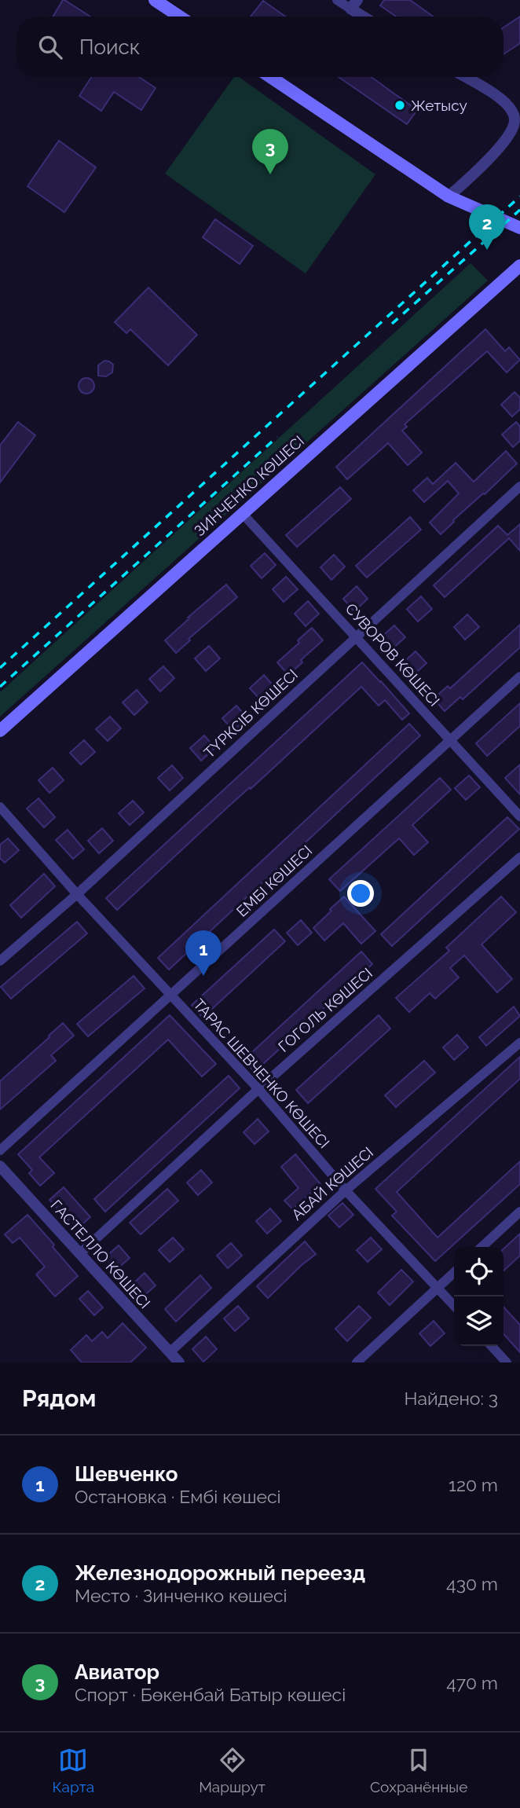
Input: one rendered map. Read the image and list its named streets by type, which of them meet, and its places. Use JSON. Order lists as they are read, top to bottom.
{
  "streets": {
    "main road": ["ЗИНЧЕНКО КӨШЕСІ"],
    "street": [
      "СУВОРОВ КӨШЕСІ",
      "ТҮРКСІБ КӨШЕСІ",
      "ЕМБІ КӨШЕСІ",
      "ГОГОЛЬ КӨШЕСІ",
      "ТАРАС ШЕВЧЕНКО КӨШЕСІ",
      "АБАЙ КӨШЕСІ",
      "ГАСТЕЛЛО КӨШЕСІ"
    ]
  },
  "crossings": [
    ["ЗИНЧЕНКО КӨШЕСІ", "СУВОРОВ КӨШЕСІ"],
    ["СУВОРОВ КӨШЕСІ", "ТҮРКСІБ КӨШЕСІ"],
    ["СУВОРОВ КӨШЕСІ", "ЕМБІ КӨШЕСІ"],
    ["ТҮРКСІБ КӨШЕСІ", "ТАРАС ШЕВЧЕНКО КӨШЕСІ"],
    ["ЕМБІ КӨШЕСІ", "ТАРАС ШЕВЧЕНКО КӨШЕСІ"],
    ["ГОГОЛЬ КӨШЕСІ", "ТАРАС ШЕВЧЕНКО КӨШЕСІ"],
    ["ГОГОЛЬ КӨШЕСІ", "ГАСТЕЛЛО КӨШЕСІ"],
    ["ТАРАС ШЕВЧЕНКО КӨШЕСІ", "АБАЙ КӨШЕСІ"],
    ["АБАЙ КӨШЕСІ", "ГАСТЕЛЛО КӨШЕСІ"]
  ],
  "places": ["Жетысу"],
  "page": {
    "search": "Поиск",
    "pins": ["3", "2", "1"],
    "heading": ["Рядом", "Найдено: 3"],
    "list": [
      {
        "mark": "1",
        "name": "Шевченко",
        "note": "Остановка · Ембі көшесі",
        "value": "120 m"
      },
      {
        "mark": "2",
        "name": "Железнодорожный переезд",
        "note": "Место · Зинченко көшесі",
        "value": "430 m"
      },
      {
        "mark": "3",
        "name": "Авиатор",
        "note": "Спорт · Бөкенбай Батыр көшесі",
        "value": "470 m"
      }
    ],
    "nav": ["Карта", "Маршрут", "Сохранённые"]
  }
}
